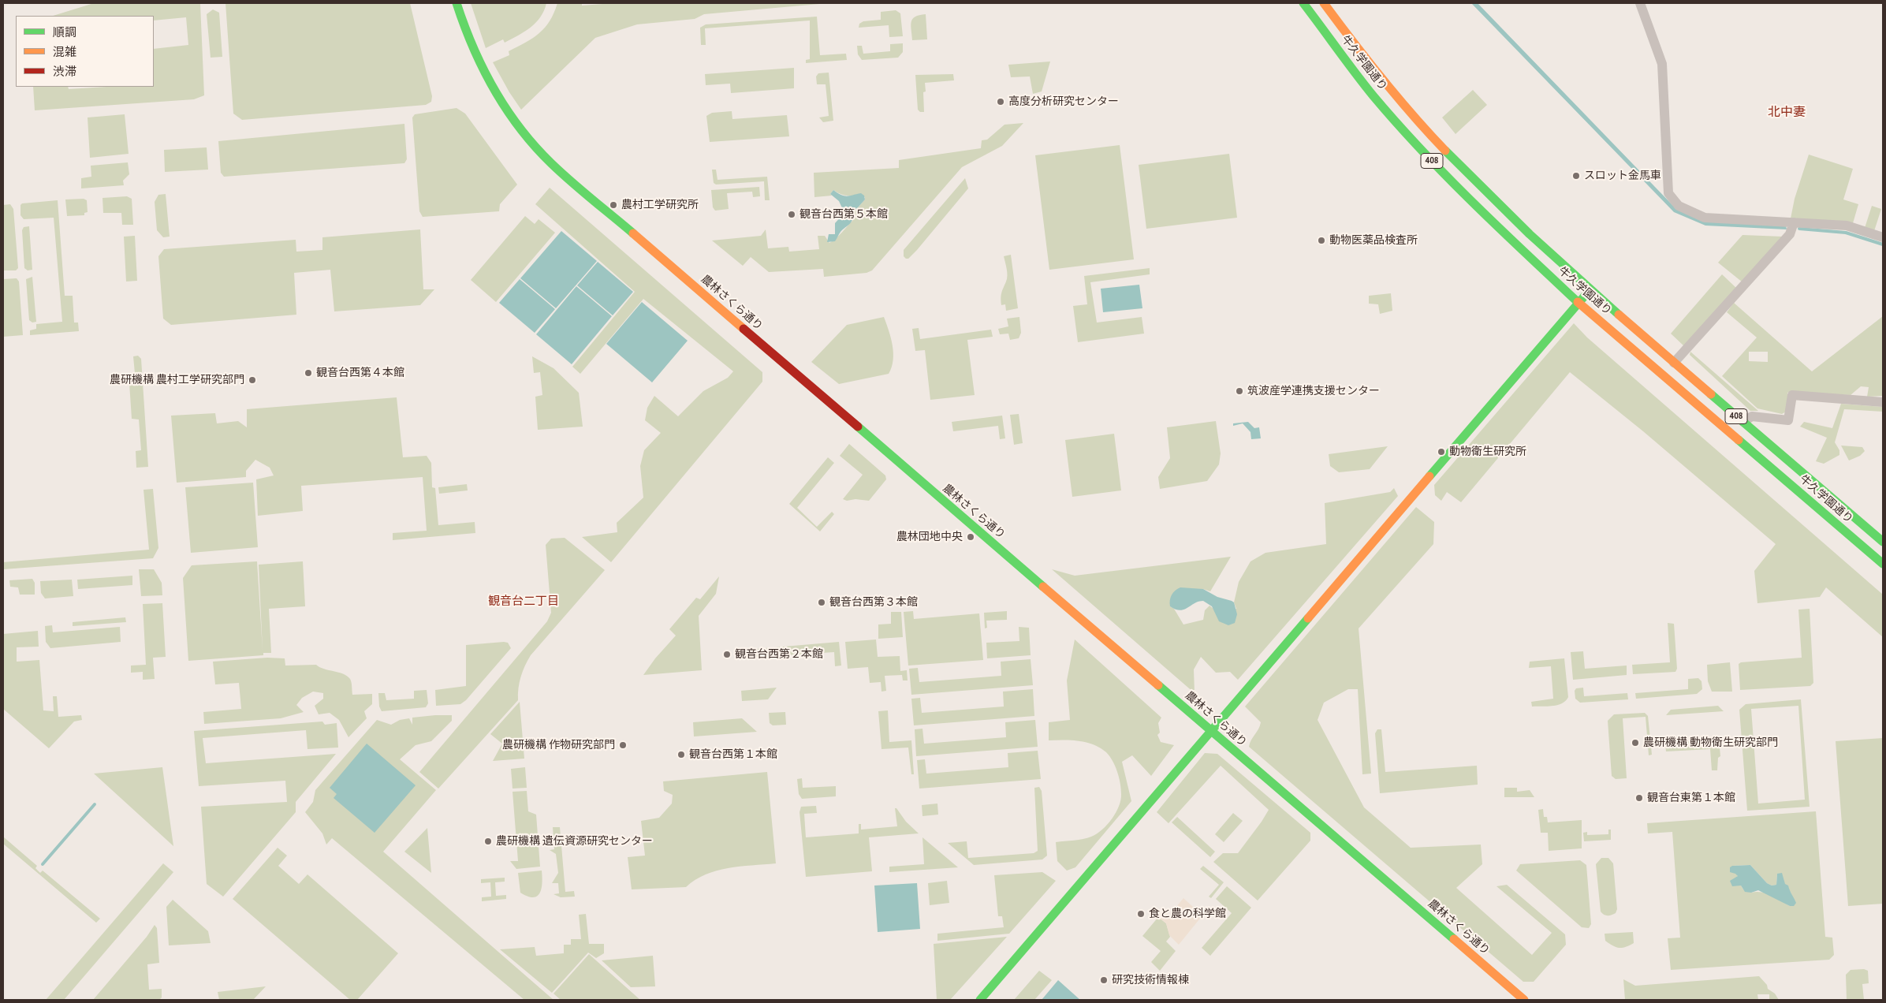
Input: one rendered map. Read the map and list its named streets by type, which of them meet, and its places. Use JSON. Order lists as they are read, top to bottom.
{
  "streets": {
    "main road": ["牛久学園通り", "408", "農林さくら通り"]
  },
  "districts": ["北中妻", "観音台二丁目"],
  "places": [
    "高度分析研究センター",
    "スロット金馬車",
    "農村工学研究所",
    "観音台西第５本館",
    "動物医薬品検査所",
    "観音台西第４本館",
    "農研機構 農村工学研究部門",
    "筑波産学連携支援センター",
    "動物衛生研究所",
    "農林団地中央",
    "観音台西第３本館",
    "観音台西第２本館",
    "農研機構 動物衛生研究部門",
    "農研機構 作物研究部門",
    "観音台西第１本館",
    "観音台東第１本館",
    "農研機構 遺伝資源研究センター",
    "食と農の科学館",
    "研究技術情報棟"
  ],
  "legend": ["順調", "混雑", "渋滞"]
}
